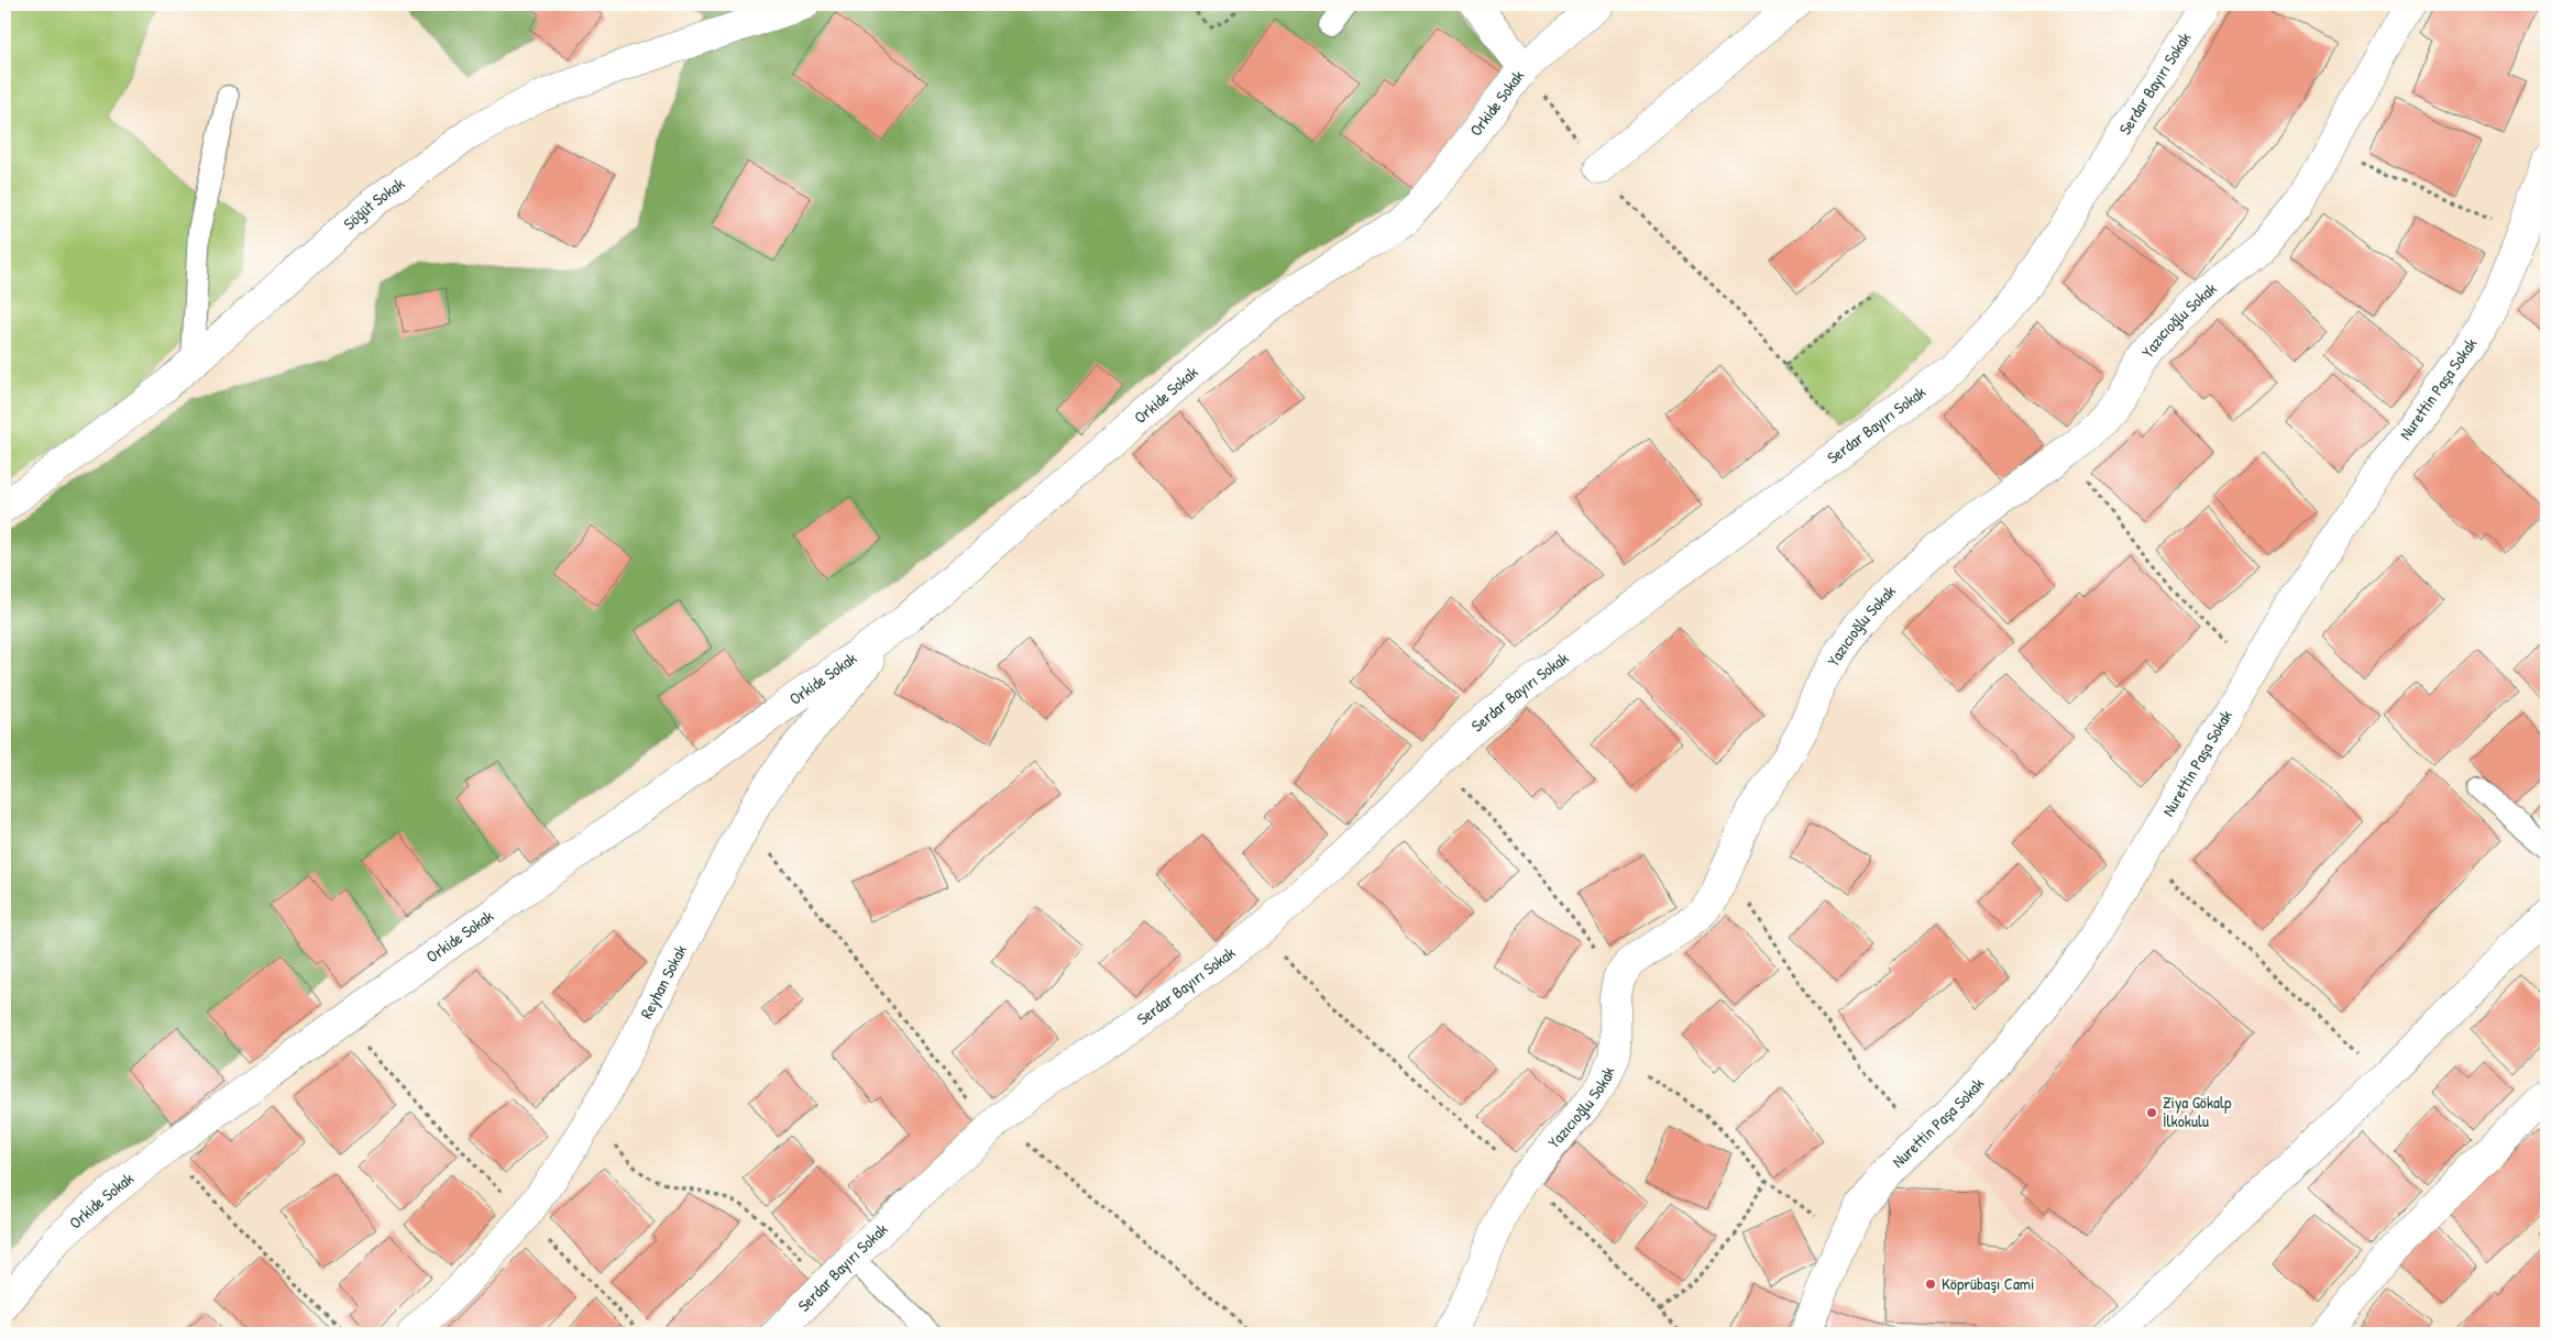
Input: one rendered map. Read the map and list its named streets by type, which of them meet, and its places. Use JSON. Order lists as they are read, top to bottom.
{
  "streets": {
    "street": [
      "Serdar Bayırı Sokak",
      "Orkide Sokak",
      "Söğüt Sokak",
      "Yazıcıoğlu Sokak",
      "Nurettin Paşa Sokak",
      "Reyhan Sokak"
    ]
  },
  "crossings": [
    ["Orkide Sokak", "Reyhan Sokak"]
  ],
  "places": ["Ziya Gökalp İlkokulu", "Köprübaşı Cami"]
}
